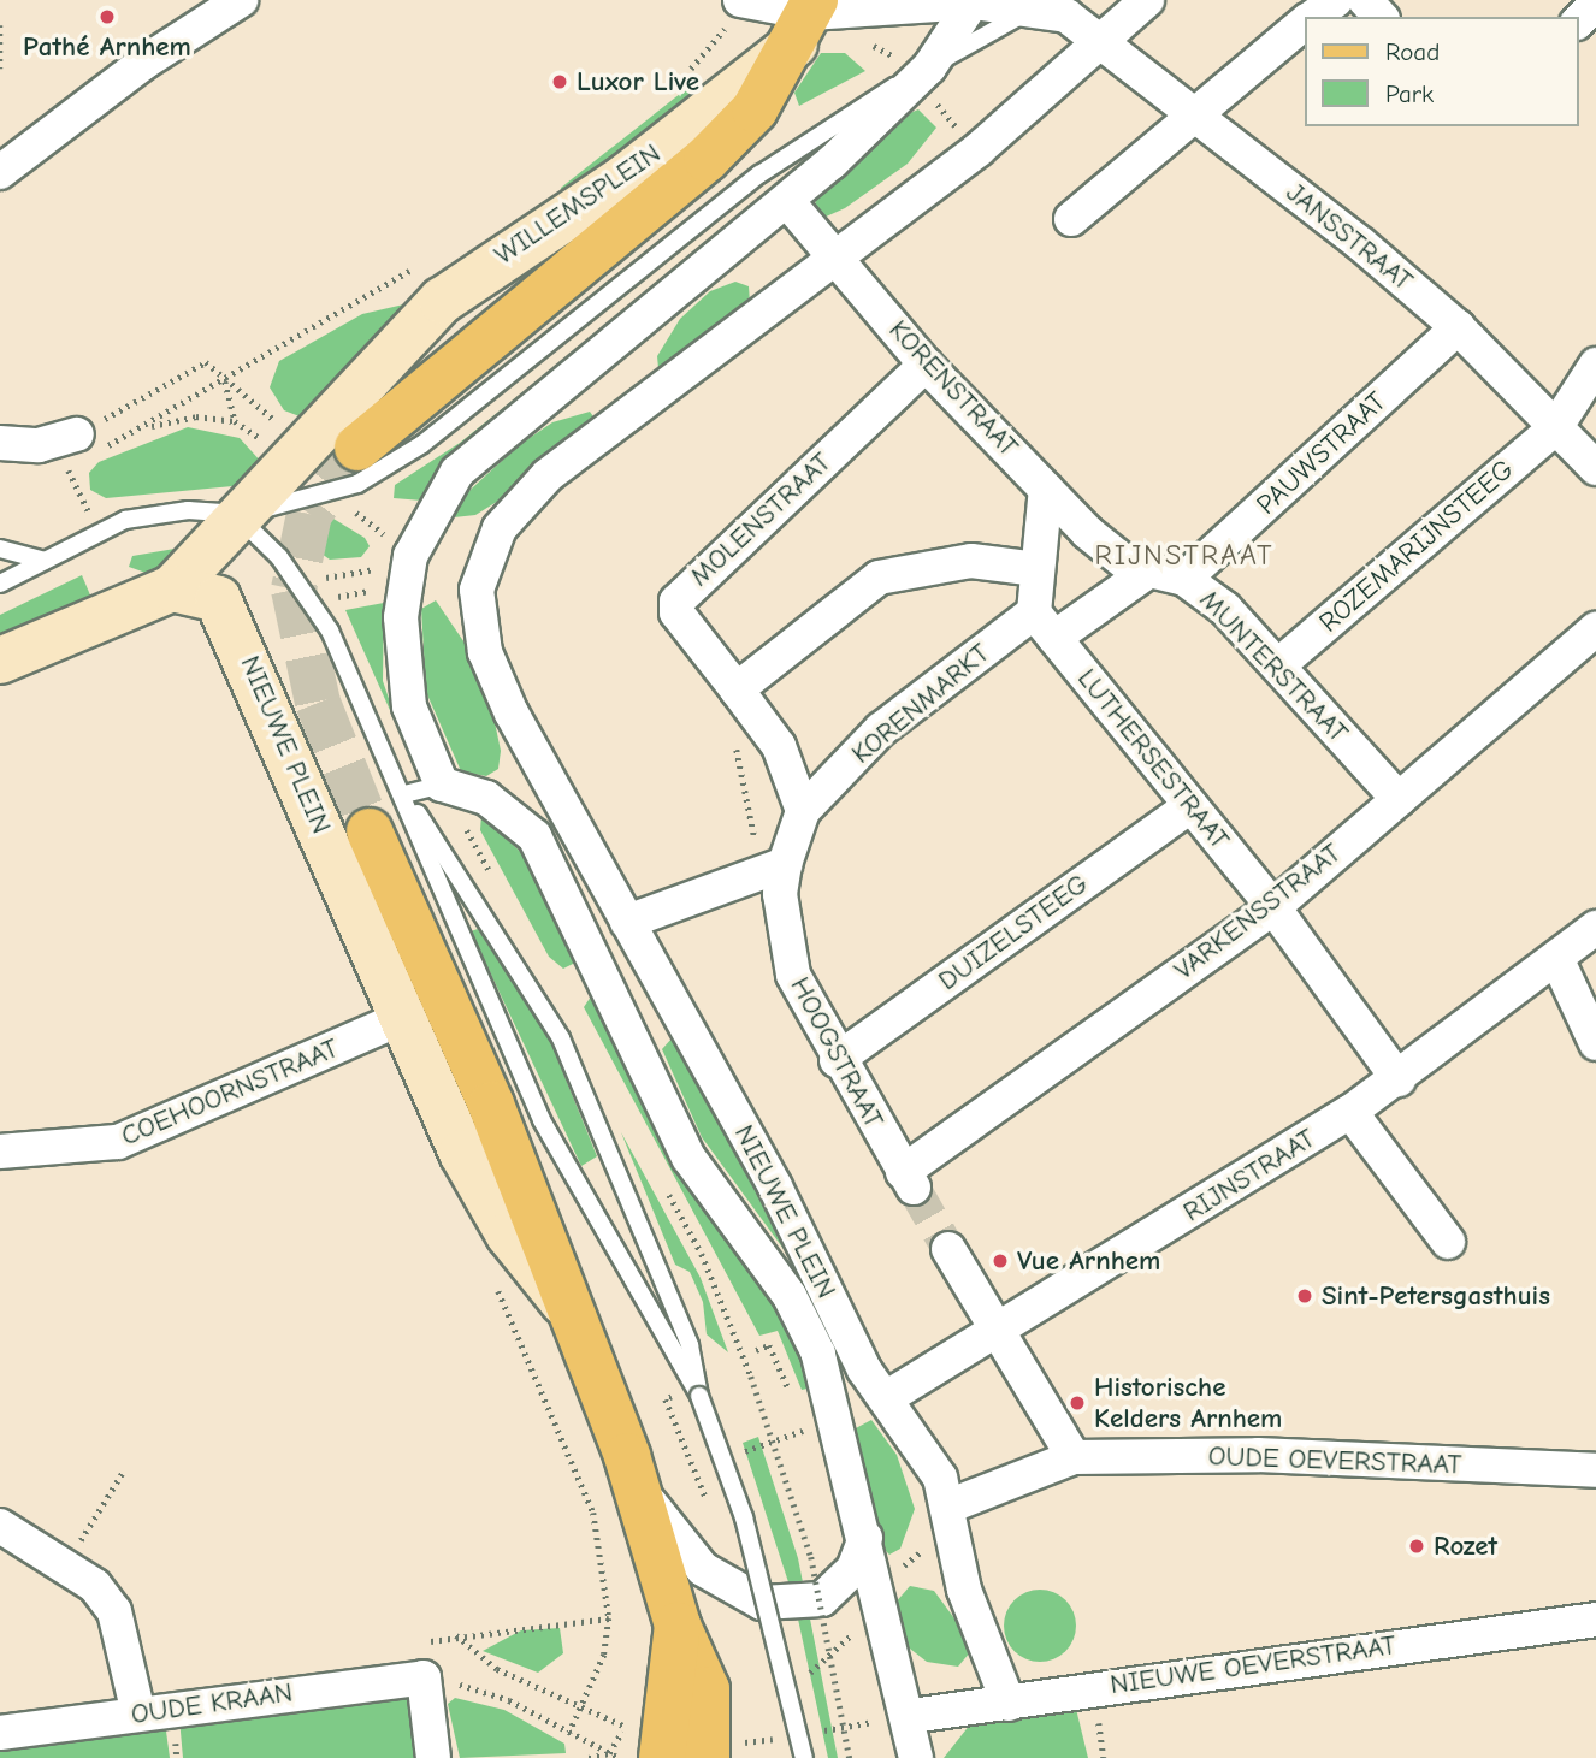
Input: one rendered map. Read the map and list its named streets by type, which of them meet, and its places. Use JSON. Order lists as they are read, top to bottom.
{
  "streets": {
    "main road": ["WILLEMSPLEIN", "NIEUWE PLEIN"],
    "street": [
      "JANSSTRAAT",
      "KORENSTRAAT",
      "PAUWSTRAAT",
      "MOLENSTRAAT",
      "ROZEMARIJNSTEEG",
      "MUNTERSTRAAT",
      "KORENMARKT",
      "LUTHERSESTRAAT",
      "VARKENSSTRAAT",
      "DUIZELSTEEG",
      "HOOGSTRAAT",
      "COEHOORNSTRAAT",
      "RIJNSTRAAT",
      "OUDE OEVERSTRAAT",
      "NIEUWE OEVERSTRAAT",
      "OUDE KRAAN"
    ]
  },
  "crossings": [
    ["JANSSTRAAT", "PAUWSTRAAT"],
    ["JANSSTRAAT", "ROZEMARIJNSTEEG"],
    ["KORENSTRAAT", "MOLENSTRAAT"],
    ["KORENSTRAAT", "MUNTERSTRAAT"],
    ["KORENSTRAAT", "KORENMARKT"],
    ["KORENSTRAAT", "NIEUWE PLEIN"],
    ["PAUWSTRAAT", "MUNTERSTRAAT"],
    ["ROZEMARIJNSTEEG", "MUNTERSTRAAT"],
    ["MUNTERSTRAAT", "KORENMARKT"],
    ["MUNTERSTRAAT", "VARKENSSTRAAT"],
    ["KORENMARKT", "LUTHERSESTRAAT"],
    ["KORENMARKT", "HOOGSTRAAT"],
    ["NIEUWE PLEIN", "COEHOORNSTRAAT"],
    ["NIEUWE PLEIN", "RIJNSTRAAT"],
    ["NIEUWE PLEIN", "OUDE OEVERSTRAAT"],
    ["NIEUWE PLEIN", "NIEUWE OEVERSTRAAT"],
    ["LUTHERSESTRAAT", "VARKENSSTRAAT"],
    ["LUTHERSESTRAAT", "DUIZELSTEEG"],
    ["LUTHERSESTRAAT", "RIJNSTRAAT"],
    ["VARKENSSTRAAT", "HOOGSTRAAT"],
    ["DUIZELSTEEG", "HOOGSTRAAT"]
  ],
  "districts": ["RIJNSTRAAT"],
  "places": [
    "Pathé Arnhem",
    "Luxor Live",
    "Vue Arnhem",
    "Sint-Petersgasthuis",
    "Historische Kelders Arnhem",
    "Rozet"
  ],
  "legend": ["Road", "Park"]
}
